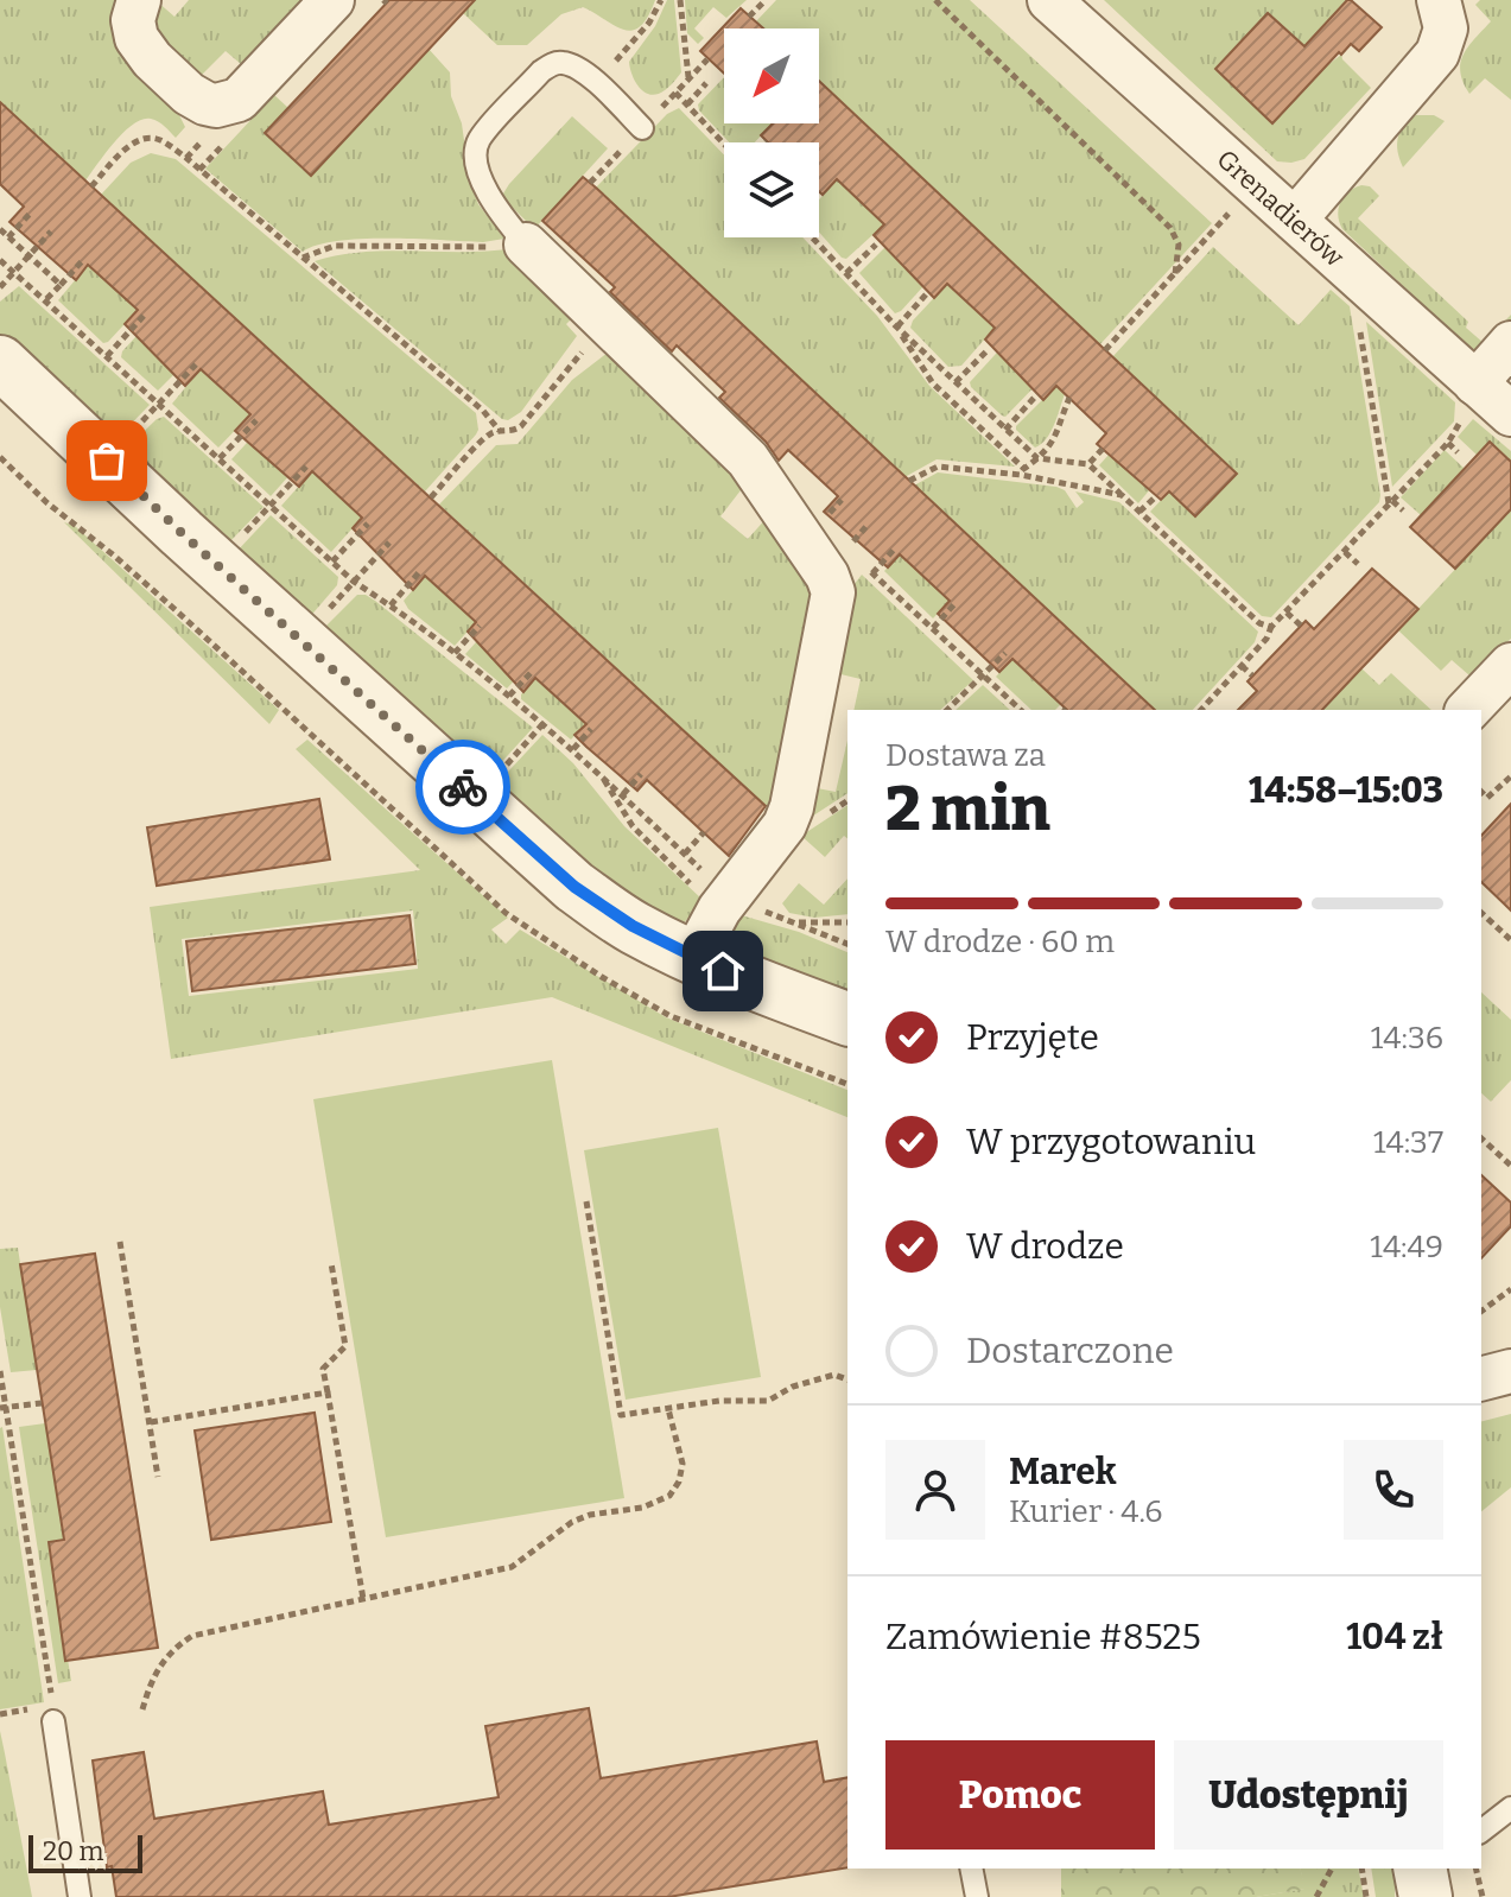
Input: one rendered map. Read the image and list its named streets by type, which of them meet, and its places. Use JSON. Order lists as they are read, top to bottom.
{
  "streets": {
    "street": ["Grenadierów"]
  },
  "scale_bar": "20 m",
  "north": "bottom left",
  "page": {
    "heading": ["2 min", "Dostawa za", "14:58–15:03"],
    "panel": [
      "Marek",
      "Kurier · 4.6",
      "Zamówienie #8525",
      "104 zł"
    ],
    "bar": "W drodze · 60 m",
    "list": [
      ["Przyjęte", "14:36"],
      ["W przygotowaniu", "14:37"],
      ["W drodze", "14:49"],
      "Dostarczone"
    ],
    "buttons": ["Pomoc", "Udostępnij"],
    "scale": "20 m"
  }
}
